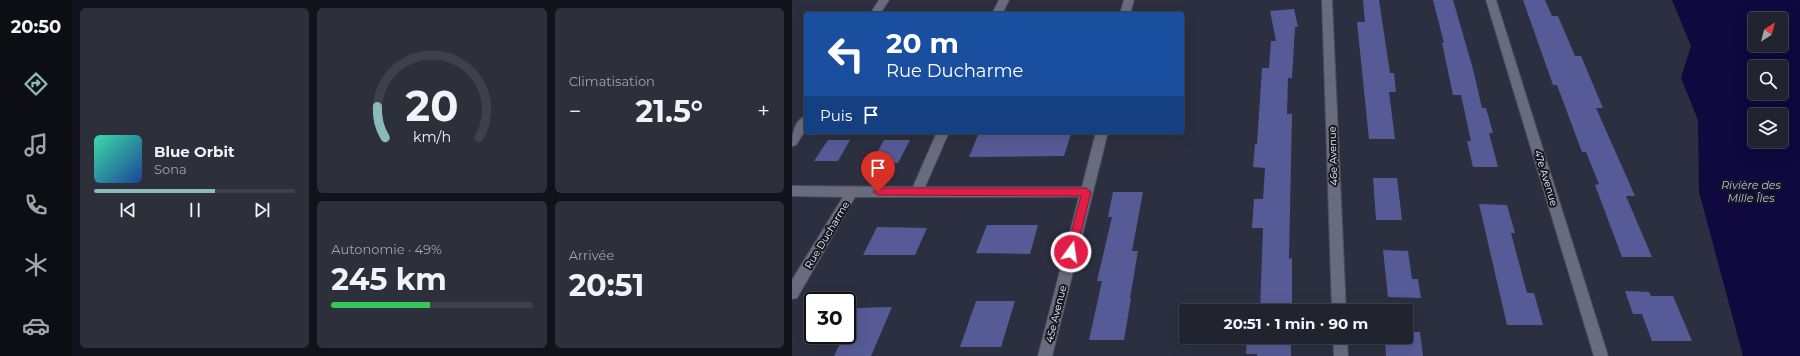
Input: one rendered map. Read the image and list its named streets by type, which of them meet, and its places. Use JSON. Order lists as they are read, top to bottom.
{
  "streets": {
    "street": [
      "46e Avenue",
      "47e Avenue",
      "Rue Ducharme",
      "45e Avenue"
    ]
  },
  "crossings": [
    ["Rue Ducharme", "45e Avenue"]
  ],
  "water": ["Rivière des Mille Îles"],
  "north": "top right",
  "page": {
    "tabs": "20:50",
    "tile": [
      "Climatisation",
      ["Autonomie · 49%", "245 km"],
      ["Arrivée", "20:51"]
    ],
    "turn": ["20 m", "Rue Ducharme"],
    "heat": ["−", "21.5°", "+"],
    "then": "Puis",
    "song": ["Blue Orbit", "Sona"],
    "limit": "30",
    "trip": "20:51 · 1 min · 90 m",
    "gauge": ["20", "km/h"]
  }
}
